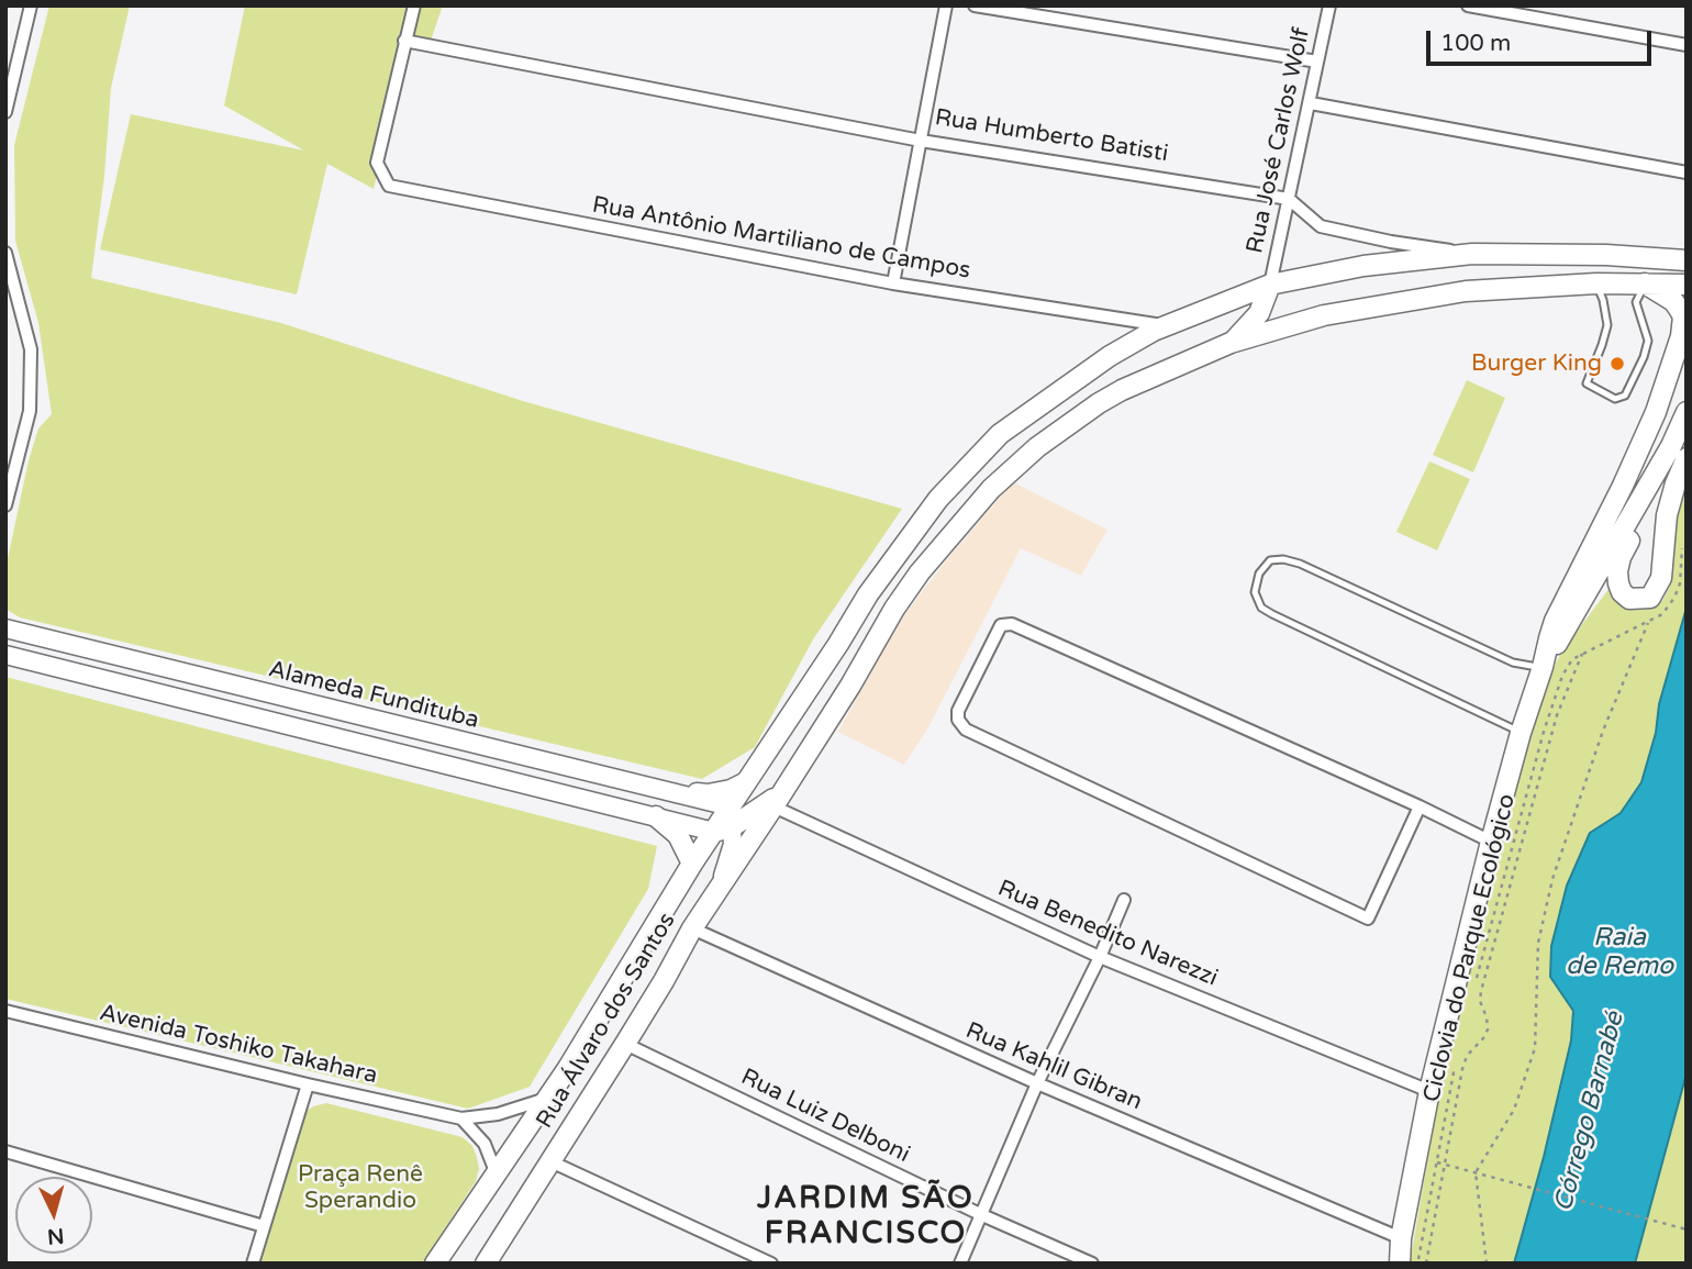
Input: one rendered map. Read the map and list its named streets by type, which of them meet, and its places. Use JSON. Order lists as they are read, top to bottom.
{
  "streets": {
    "main road": ["Alameda Fundituba", "Rua Álvaro dos Santos"],
    "street": [
      "Rua Humberto Batisti",
      "Rua José Carlos Wolf",
      "Rua Antônio Martiliano de Campos",
      "Rua Benedito Narezzi",
      "Avenida Toshiko Takahara",
      "Rua Kahlil Gibran",
      "Rua Luiz Delboni"
    ],
    "path": ["Ciclovia do Parque Ecológico"]
  },
  "crossings": [
    ["Rua Humberto Batisti", "Rua José Carlos Wolf"],
    ["Rua Humberto Batisti", "Rua Antônio Martiliano de Campos"],
    ["Rua Benedito Narezzi", "Rua Álvaro dos Santos"],
    ["Rua Álvaro dos Santos", "Rua Kahlil Gibran"],
    ["Rua Álvaro dos Santos", "Rua Luiz Delboni"]
  ],
  "districts": ["JARDIM SÃO FRANCISCO"],
  "water": ["Raia de Remo", "Córrego Barnabé"],
  "parks": ["Praça Renê Sperandio"],
  "places": ["Burger King"],
  "scale_bar": "100 m",
  "north": "bottom"
}
